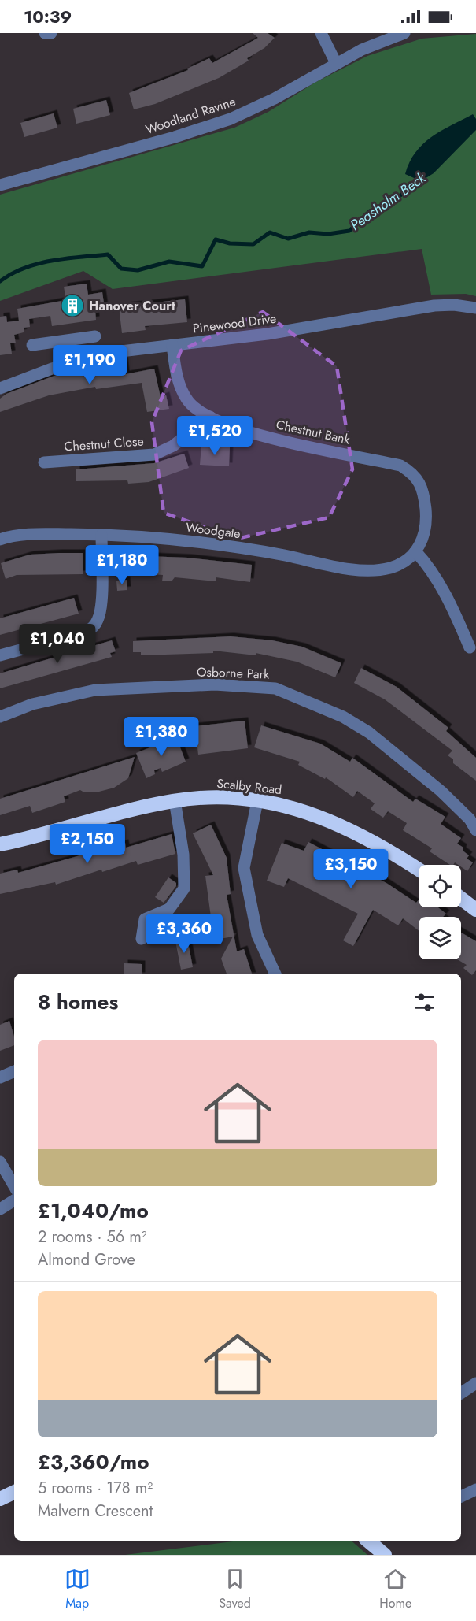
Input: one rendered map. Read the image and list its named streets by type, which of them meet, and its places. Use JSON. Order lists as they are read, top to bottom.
{
  "streets": {
    "highway": ["Scalby Road"],
    "street": [
      "Woodland Ravine",
      "Pinewood Drive",
      "Chestnut Bank",
      "Chestnut Close",
      "Woodgate",
      "Osborne Park"
    ]
  },
  "crossings": [
    ["Pinewood Drive", "Chestnut Bank"],
    ["Chestnut Bank", "Chestnut Close"],
    ["Chestnut Bank", "Woodgate"]
  ],
  "water": ["Peasholm Beck"],
  "places": {
    "building": ["Hanover Court"]
  },
  "page": {
    "status": "10:39",
    "price": [
      "£1,190",
      "£1,520",
      "£1,180",
      "£1,040",
      "£1,380",
      "£2,150",
      "£3,150",
      "£3,360"
    ],
    "heading": "8 homes",
    "list": [
      {
        "name": "£1,040/mo",
        "note": "2 rooms · 56 m² · Almond Grove"
      },
      {
        "name": "£3,360/mo",
        "note": "5 rooms · 178 m² · Malvern Crescent"
      }
    ],
    "tabs": ["Map", "Saved", "Home"]
  }
}
